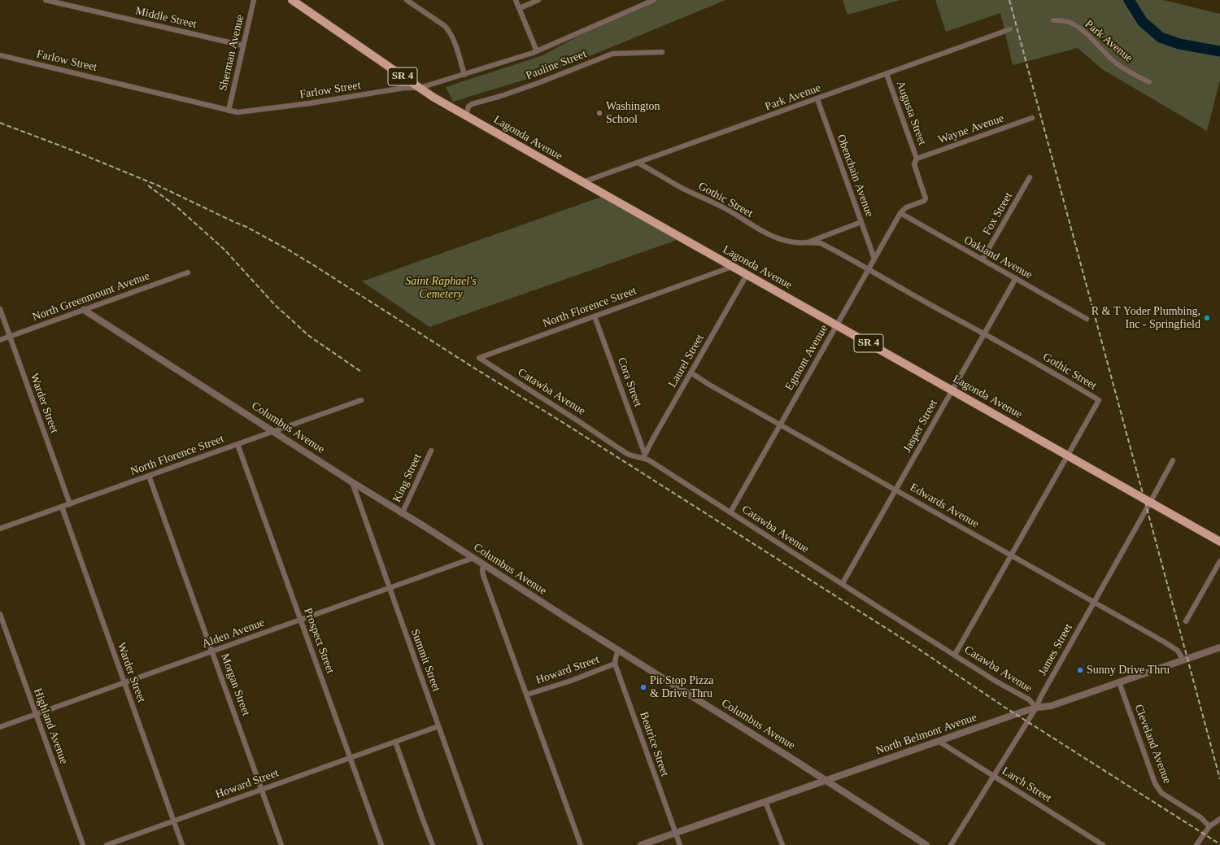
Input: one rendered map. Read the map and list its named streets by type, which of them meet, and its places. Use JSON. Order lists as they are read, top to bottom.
{
  "streets": {
    "main road": ["SR 4", "Lagonda Avenue"],
    "street": [
      "Middle Street",
      "Park Avenue",
      "Sherman Avenue",
      "Farlow Street",
      "Pauline Street",
      "Augusta Street",
      "Wayne Avenue",
      "Obenchain Avenue",
      "Gothic Street",
      "Fox Street",
      "Oakland Avenue",
      "North Greenmount Avenue",
      "North Florence Street",
      "Egmont Avenue",
      "Laurel Street",
      "Cora Street",
      "Catawba Avenue",
      "Warder Street",
      "Jasper Street",
      "Columbus Avenue",
      "King Street",
      "Edwards Avenue",
      "Alden Avenue",
      "Prospect Street",
      "James Street",
      "Summit Street",
      "Howard Street",
      "Morgan Street",
      "Highland Avenue",
      "North Belmont Avenue",
      "Beatrice Street",
      "Cleveland Avenue",
      "Larch Street"
    ]
  },
  "crossings": [
    ["Middle Street", "Sherman Avenue"],
    ["Park Avenue", "Augusta Street"],
    ["Park Avenue", "Lagonda Avenue"],
    ["Park Avenue", "Obenchain Avenue"],
    ["Park Avenue", "Gothic Street"],
    ["Sherman Avenue", "Farlow Street"],
    ["Farlow Street", "Lagonda Avenue"],
    ["Pauline Street", "Lagonda Avenue"],
    ["Augusta Street", "Wayne Avenue"],
    ["Augusta Street", "Oakland Avenue"],
    ["Augusta Street", "Egmont Avenue"],
    ["Lagonda Avenue", "Gothic Street"],
    ["Lagonda Avenue", "North Florence Street"],
    ["Lagonda Avenue", "Egmont Avenue"],
    ["Lagonda Avenue", "Laurel Street"],
    ["Lagonda Avenue", "Jasper Street"],
    ["Lagonda Avenue", "James Street"],
    ["Obenchain Avenue", "Gothic Street"],
    ["Obenchain Avenue", "Egmont Avenue"],
    ["Gothic Street", "Egmont Avenue"],
    ["Gothic Street", "Catawba Avenue"],
    ["Gothic Street", "Jasper Street"],
    ["Gothic Street", "Edwards Avenue"],
    ["Fox Street", "Oakland Avenue"],
    ["Oakland Avenue", "Egmont Avenue"],
    ["Oakland Avenue", "Jasper Street"],
    ["North Greenmount Avenue", "Warder Street"],
    ["North Greenmount Avenue", "Columbus Avenue"],
    ["North Florence Street", "Cora Street"],
    ["North Florence Street", "Catawba Avenue"],
    ["North Florence Street", "Warder Street"],
    ["North Florence Street", "Columbus Avenue"],
    ["North Florence Street", "Prospect Street"],
    ["North Florence Street", "Morgan Street"],
    ["Egmont Avenue", "Catawba Avenue"],
    ["Egmont Avenue", "Edwards Avenue"],
    ["Laurel Street", "Cora Street"],
    ["Laurel Street", "Catawba Avenue"],
    ["Laurel Street", "Edwards Avenue"],
    ["Cora Street", "Catawba Avenue"],
    ["Catawba Avenue", "Jasper Street"],
    ["Catawba Avenue", "James Street"],
    ["Catawba Avenue", "North Belmont Avenue"],
    ["Warder Street", "Alden Avenue"],
    ["Warder Street", "Howard Street"],
    ["Jasper Street", "Edwards Avenue"],
    ["Columbus Avenue", "King Street"],
    ["Columbus Avenue", "Alden Avenue"],
    ["Columbus Avenue", "Summit Street"],
    ["Columbus Avenue", "North Belmont Avenue"],
    ["Edwards Avenue", "James Street"],
    ["Edwards Avenue", "North Belmont Avenue"],
    ["Alden Avenue", "Prospect Street"],
    ["Alden Avenue", "Summit Street"],
    ["Alden Avenue", "Morgan Street"],
    ["Alden Avenue", "Highland Avenue"],
    ["Prospect Street", "Howard Street"],
    ["James Street", "North Belmont Avenue"],
    ["James Street", "Larch Street"],
    ["Summit Street", "Howard Street"],
    ["Howard Street", "Morgan Street"],
    ["Howard Street", "Beatrice Street"],
    ["North Belmont Avenue", "Beatrice Street"],
    ["North Belmont Avenue", "Cleveland Avenue"],
    ["North Belmont Avenue", "Larch Street"]
  ],
  "parks": ["Saint Raphael's Cemetery"],
  "places": [
    "Washington School",
    "R & T Yoder Plumbing, Inc - Springfield",
    "Sunny Drive Thru",
    "Pit Stop Pizza & Drive Thru"
  ]
}
